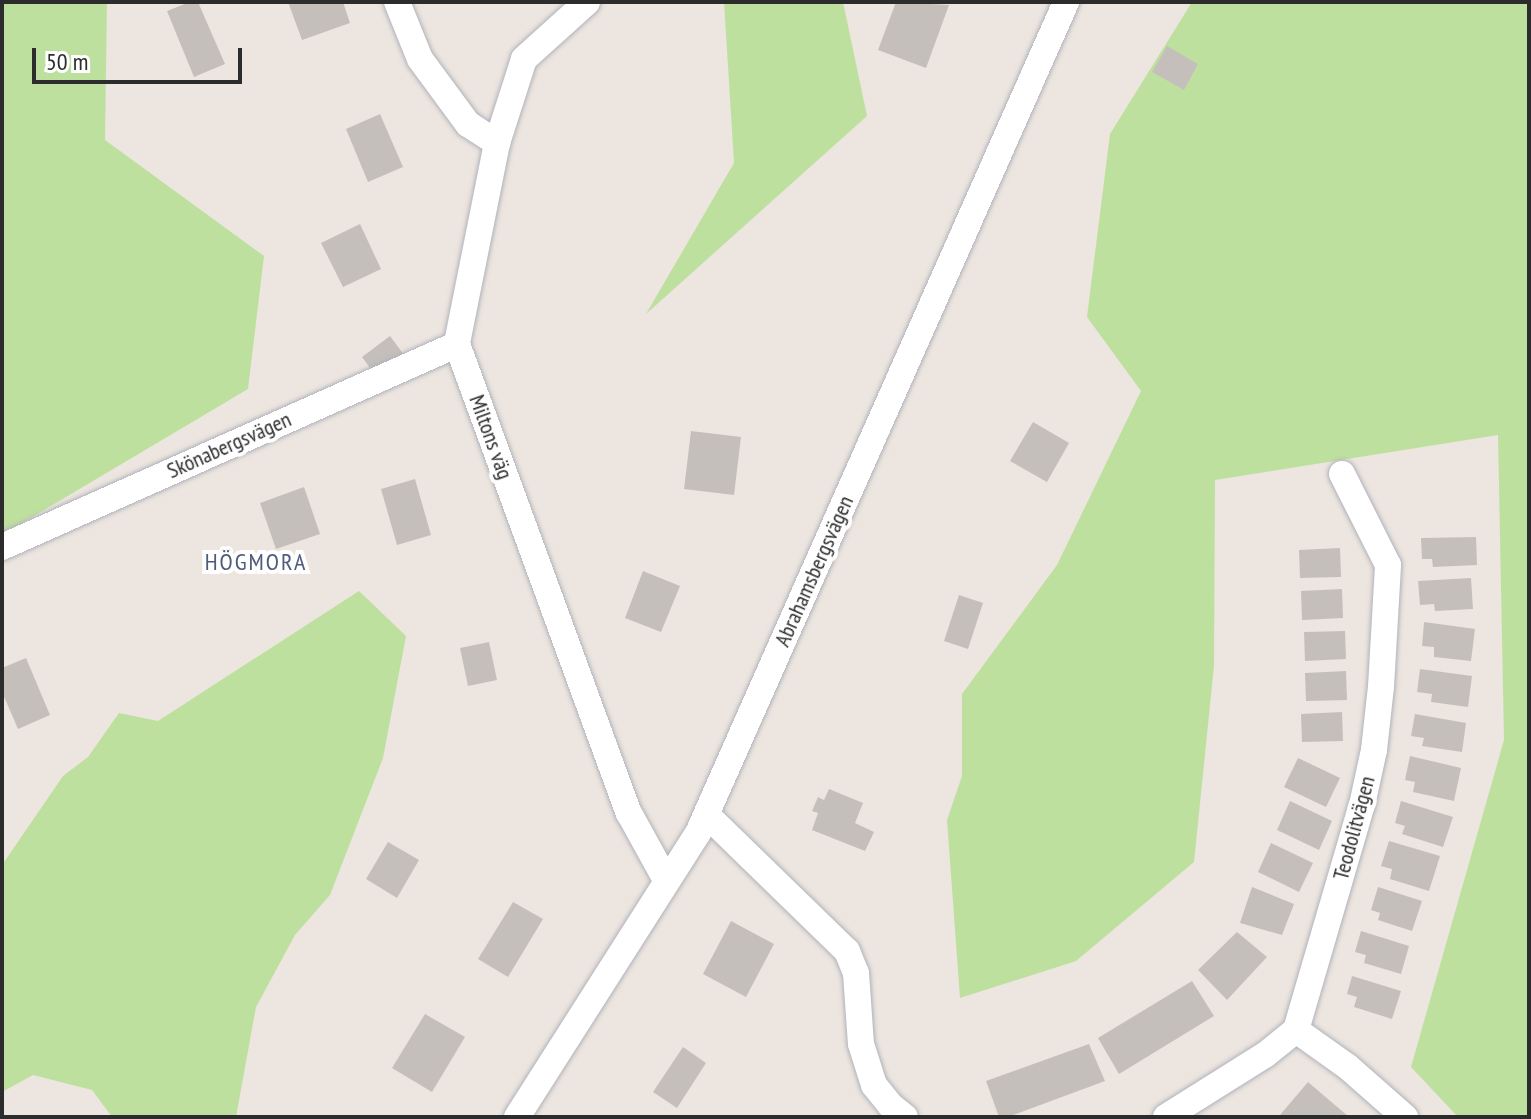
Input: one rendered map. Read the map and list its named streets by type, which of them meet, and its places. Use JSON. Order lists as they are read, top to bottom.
{
  "streets": {
    "street": [
      "Miltons väg",
      "Skönabergsvägen",
      "Abrahamsbergsvägen",
      "Teodolitvägen"
    ]
  },
  "crossings": [
    ["Miltons väg", "Skönabergsvägen"],
    ["Miltons väg", "Abrahamsbergsvägen"]
  ],
  "districts": ["HÖGMORA"],
  "scale_bar": "50 m"
}
